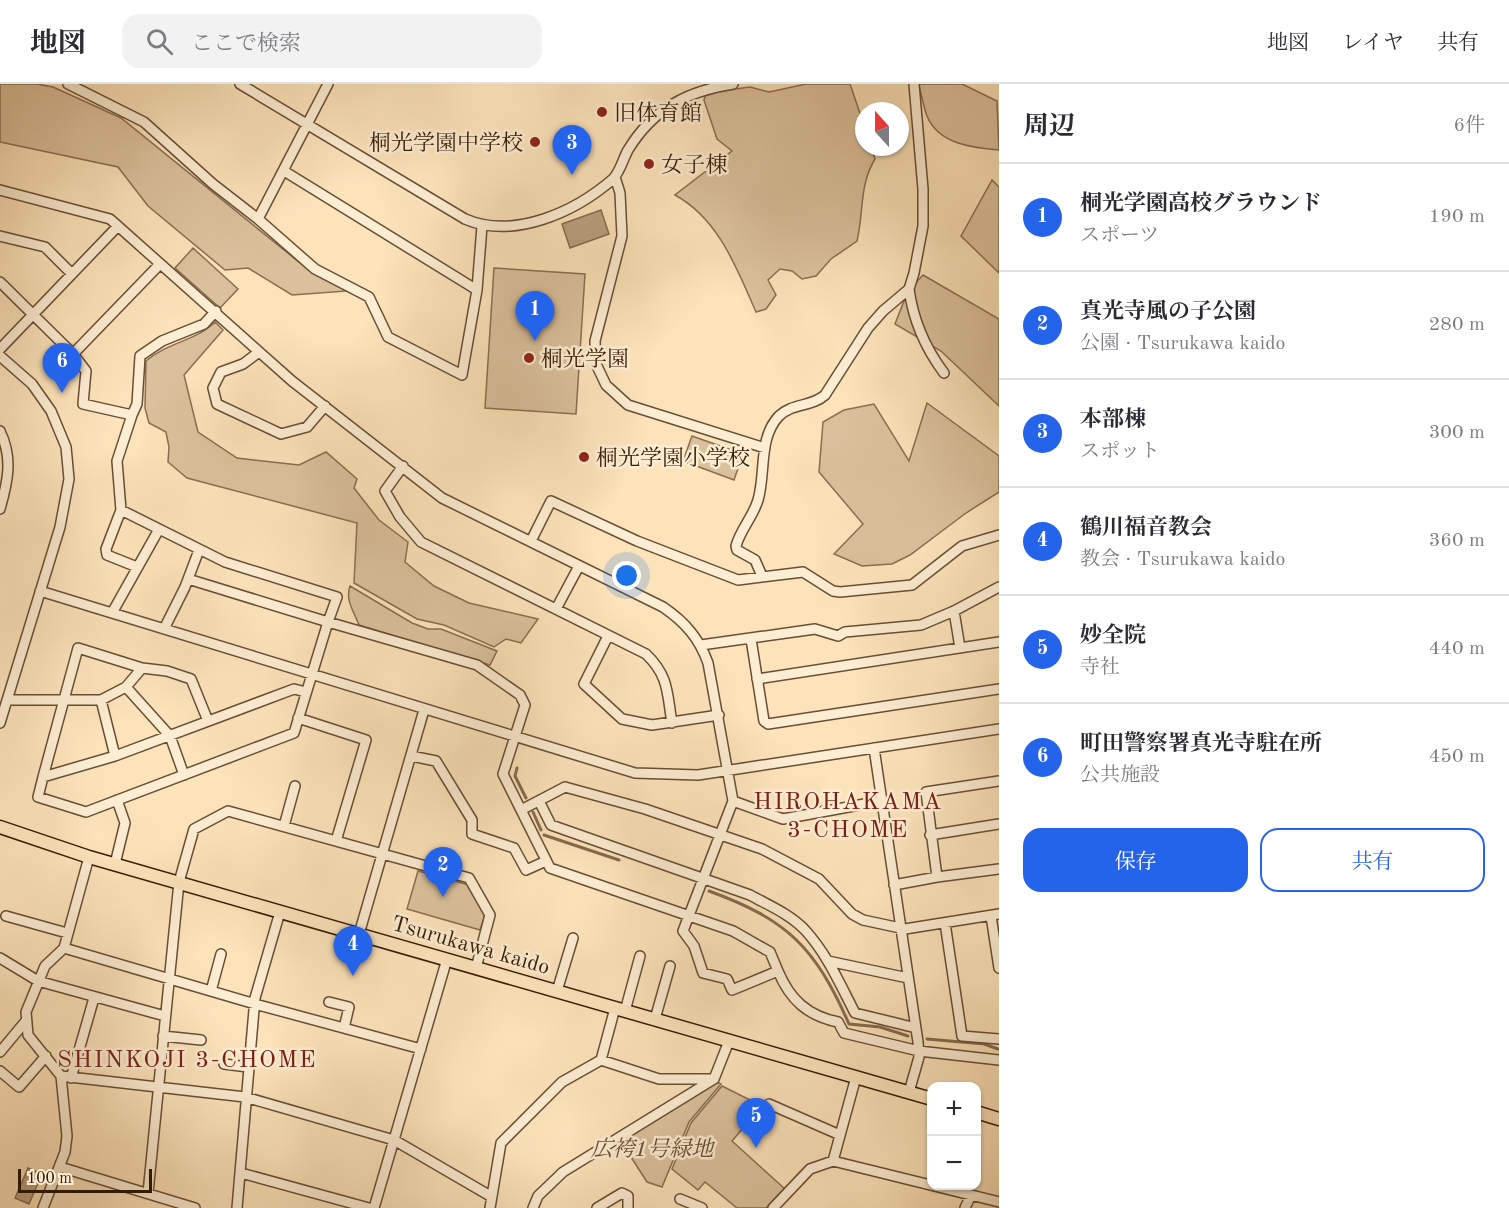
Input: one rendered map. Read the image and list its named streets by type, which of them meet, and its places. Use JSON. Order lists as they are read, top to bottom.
{
  "streets": {
    "main road": ["Tsurukawa kaido"]
  },
  "districts": ["HIROHAKAMA 3-CHOME", "SHINKOJI 3-CHOME"],
  "parks": ["広袴1号緑地"],
  "places": [
    "旧体育館",
    "桐光学園中学校",
    "女子棟",
    "桐光学園",
    "桐光学園小学校"
  ],
  "scale_bar": "100 m",
  "north": "top",
  "page": {
    "header": "地図",
    "search": "ここで検索",
    "nav": ["地図", "レイヤ", "共有"],
    "heading": ["周辺", "6件"],
    "pins": [
      "3",
      "1",
      "6",
      "2",
      "4",
      "5"
    ],
    "list": [
      {
        "mark": "1",
        "name": "桐光学園高校グラウンド",
        "note": "スポーツ",
        "value": "190 m"
      },
      {
        "mark": "2",
        "name": "真光寺風の子公園",
        "note": "公園 · Tsurukawa kaido",
        "value": "280 m"
      },
      {
        "mark": "3",
        "name": "本部棟",
        "note": "スポット",
        "value": "300 m"
      },
      {
        "mark": "4",
        "name": "鶴川福音教会",
        "note": "教会 · Tsurukawa kaido",
        "value": "360 m"
      },
      {
        "mark": "5",
        "name": "妙全院",
        "note": "寺社",
        "value": "440 m"
      },
      {
        "mark": "6",
        "name": "町田警察署真光寺駐在所",
        "note": "公共施設",
        "value": "450 m"
      }
    ],
    "buttons": ["保存", "共有"],
    "map_buttons": ["+", "−"],
    "scale": "100 m"
  }
}
